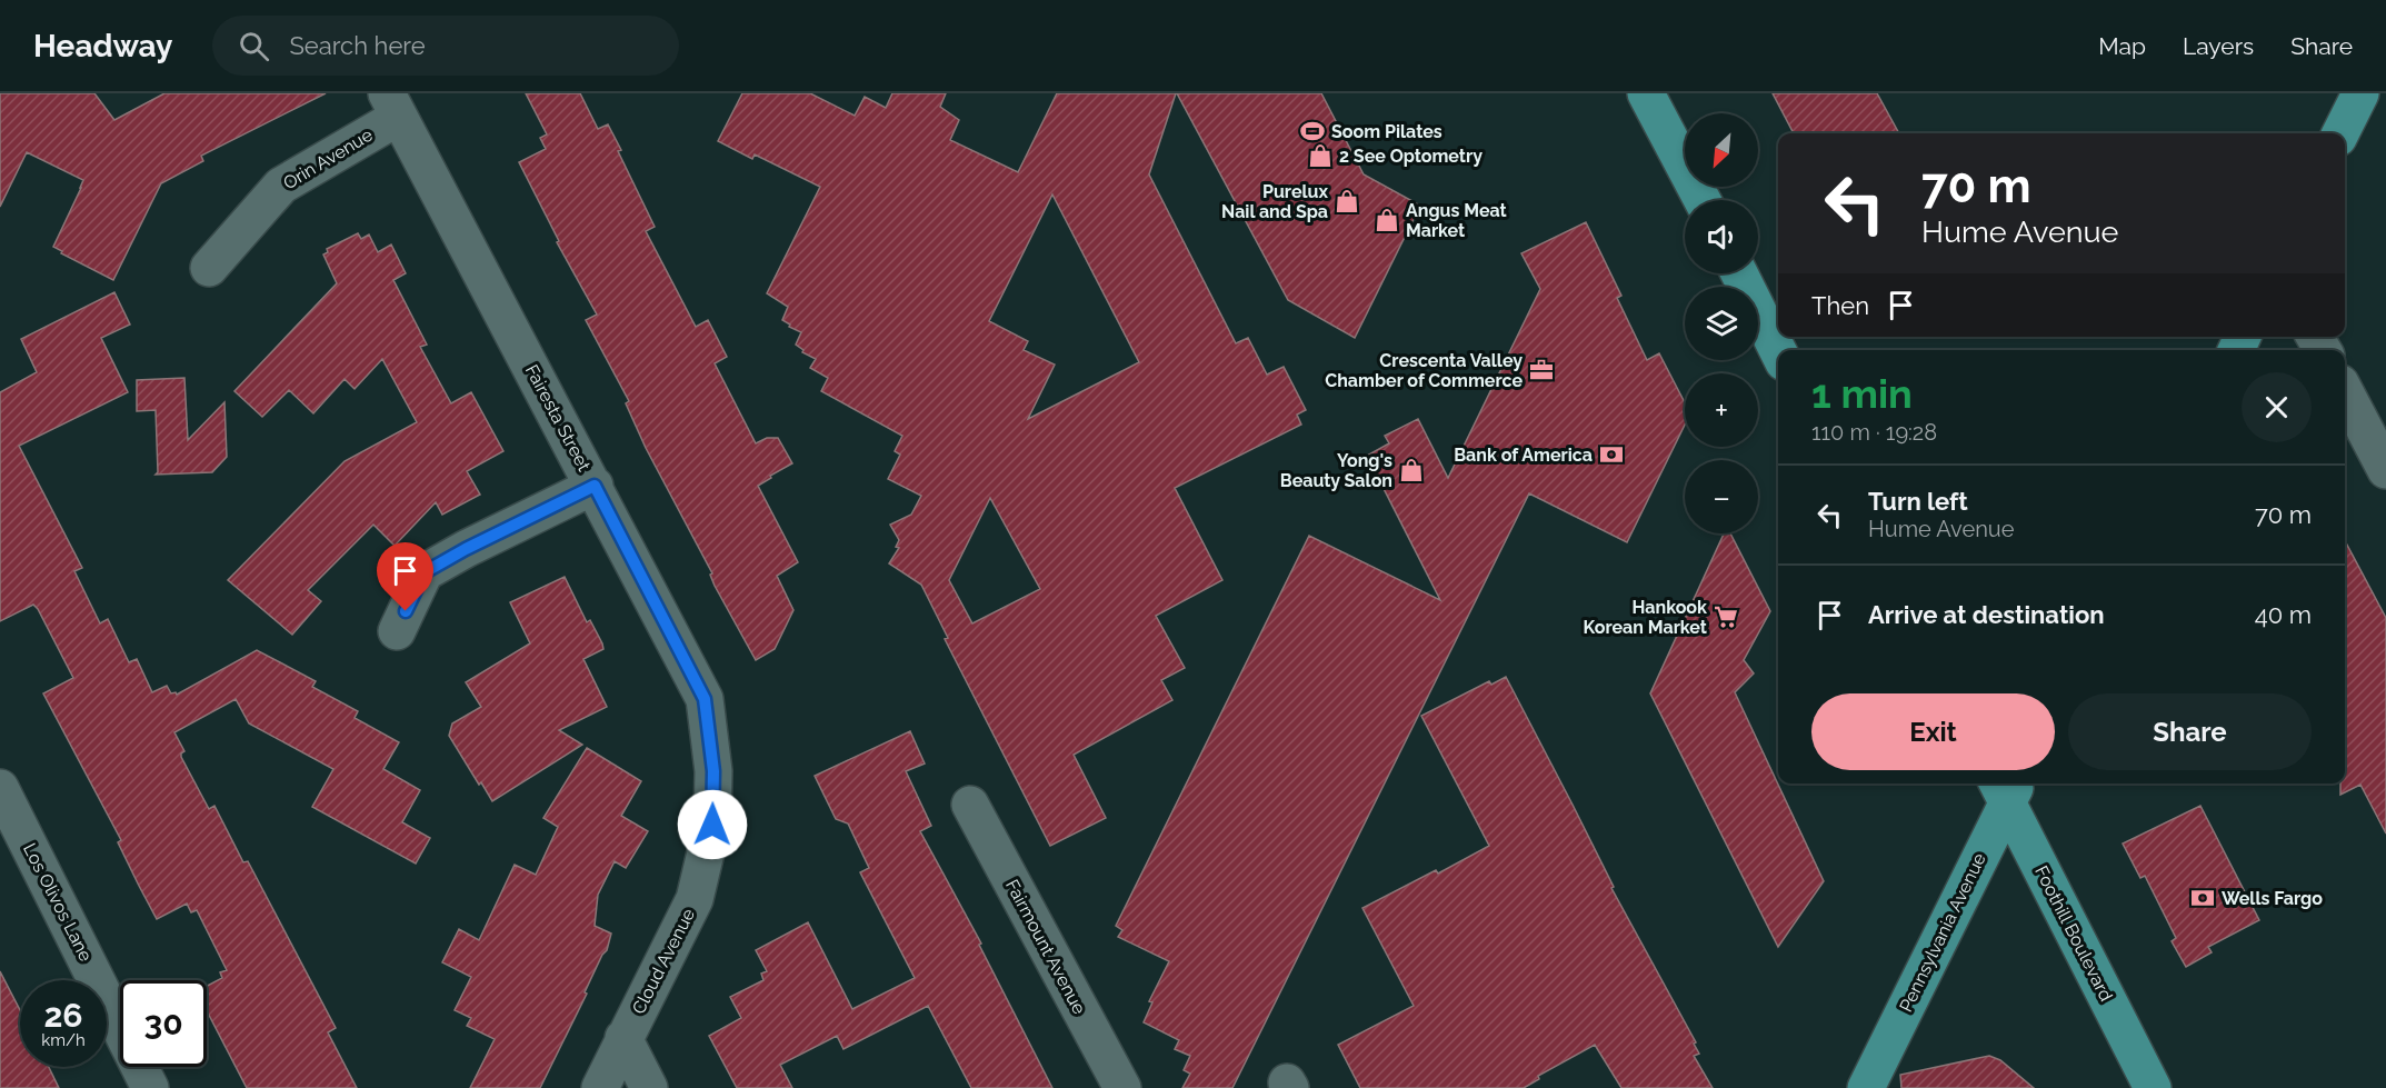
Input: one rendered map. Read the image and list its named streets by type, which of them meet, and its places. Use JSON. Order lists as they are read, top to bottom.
{
  "streets": {
    "main road": ["Pennsylvania Avenue", "Foothill Boulevard"],
    "street": [
      "Orin Avenue",
      "Fairesta Street",
      "Los Olivos Lane",
      "Fairmount Avenue",
      "Cloud Avenue"
    ]
  },
  "crossings": [
    ["Orin Avenue", "Fairesta Street"],
    ["Fairesta Street", "Cloud Avenue"],
    ["Pennsylvania Avenue", "Foothill Boulevard"]
  ],
  "places": {
    "sports": ["Soom Pilates"],
    "shop": [
      "2 See Optometry",
      "Purelux Nail and Spa",
      "Angus Meat Market",
      "Yong's Beauty Salon"
    ],
    "office": ["Crescenta Valley Chamber of Commerce"],
    "bank": ["Bank of America", "Wells Fargo"],
    "supermarket": ["Hankook Korean Market"]
  },
  "north": "bottom left",
  "page": {
    "header": "Headway",
    "search": "Search here",
    "nav": ["Map", "Layers", "Share"],
    "map_buttons": ["+", "−"],
    "turn": ["70 m", "Hume Avenue"],
    "then": "Then",
    "heading": ["1 min", "110 m · 19:28"],
    "list": [
      {
        "name": "Turn left",
        "note": "Hume Avenue",
        "value": "70 m"
      },
      {
        "name": "Arrive at destination",
        "value": "40 m"
      }
    ],
    "buttons": ["Exit", "Share"],
    "speed": "26 km/h",
    "limit": "30"
  }
}
